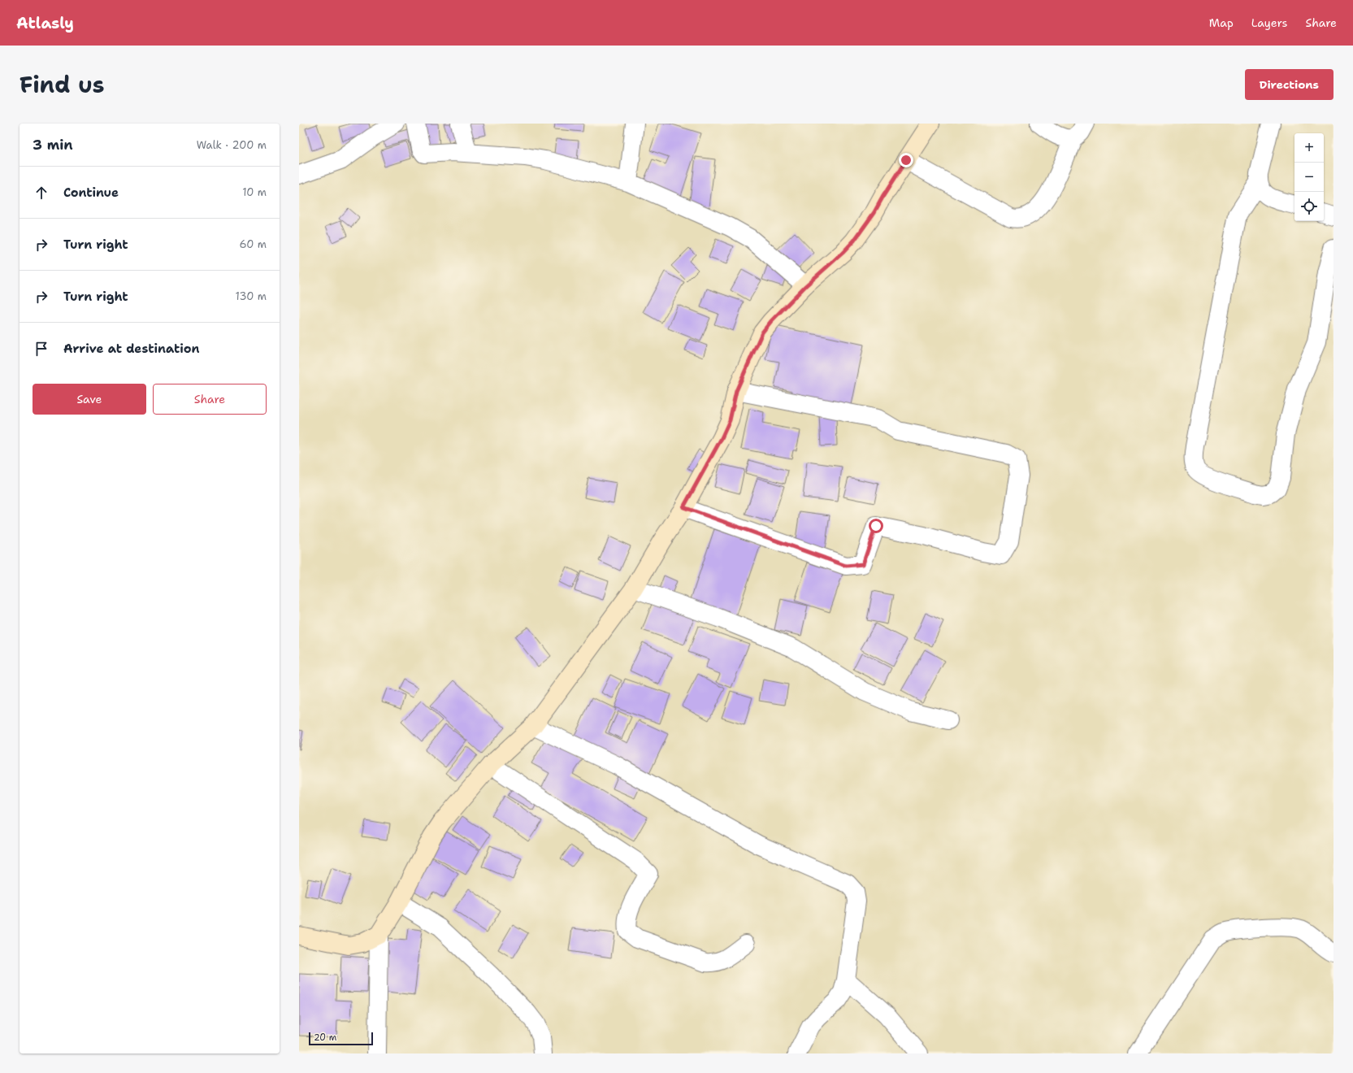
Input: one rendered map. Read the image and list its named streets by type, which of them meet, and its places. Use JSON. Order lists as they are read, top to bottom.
{
  "scale_bar": "20 m",
  "page": {
    "header": "Atlasly",
    "nav": ["Map", "Layers", "Share"],
    "title": "Find us",
    "buttons": [
      "Directions",
      ["Save", "Share"]
    ],
    "heading": ["3 min", "Walk · 200 m"],
    "map_buttons": ["+", "−"],
    "list": [
      ["Continue", "10 m"],
      ["Turn right", "60 m"],
      ["Turn right", "130 m"],
      "Arrive at destination"
    ],
    "scale": "20 m"
  }
}
